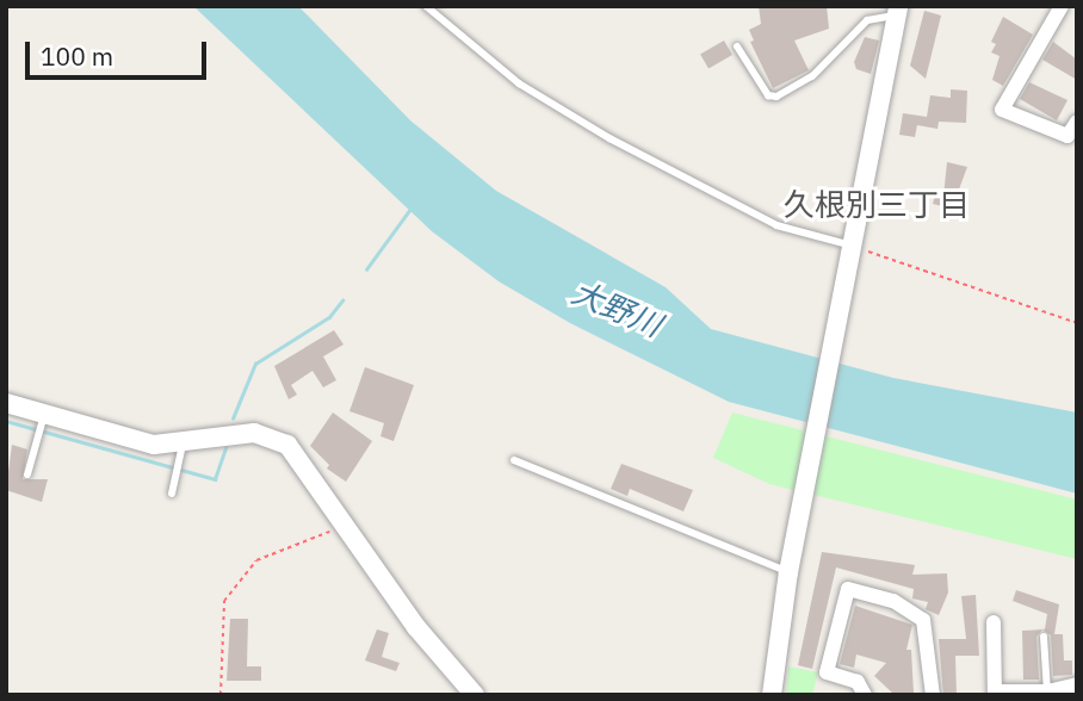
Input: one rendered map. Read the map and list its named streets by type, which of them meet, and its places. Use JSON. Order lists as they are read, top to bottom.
{
  "districts": ["久根別三丁目"],
  "water": ["大野川"],
  "scale_bar": "100 m"
}
